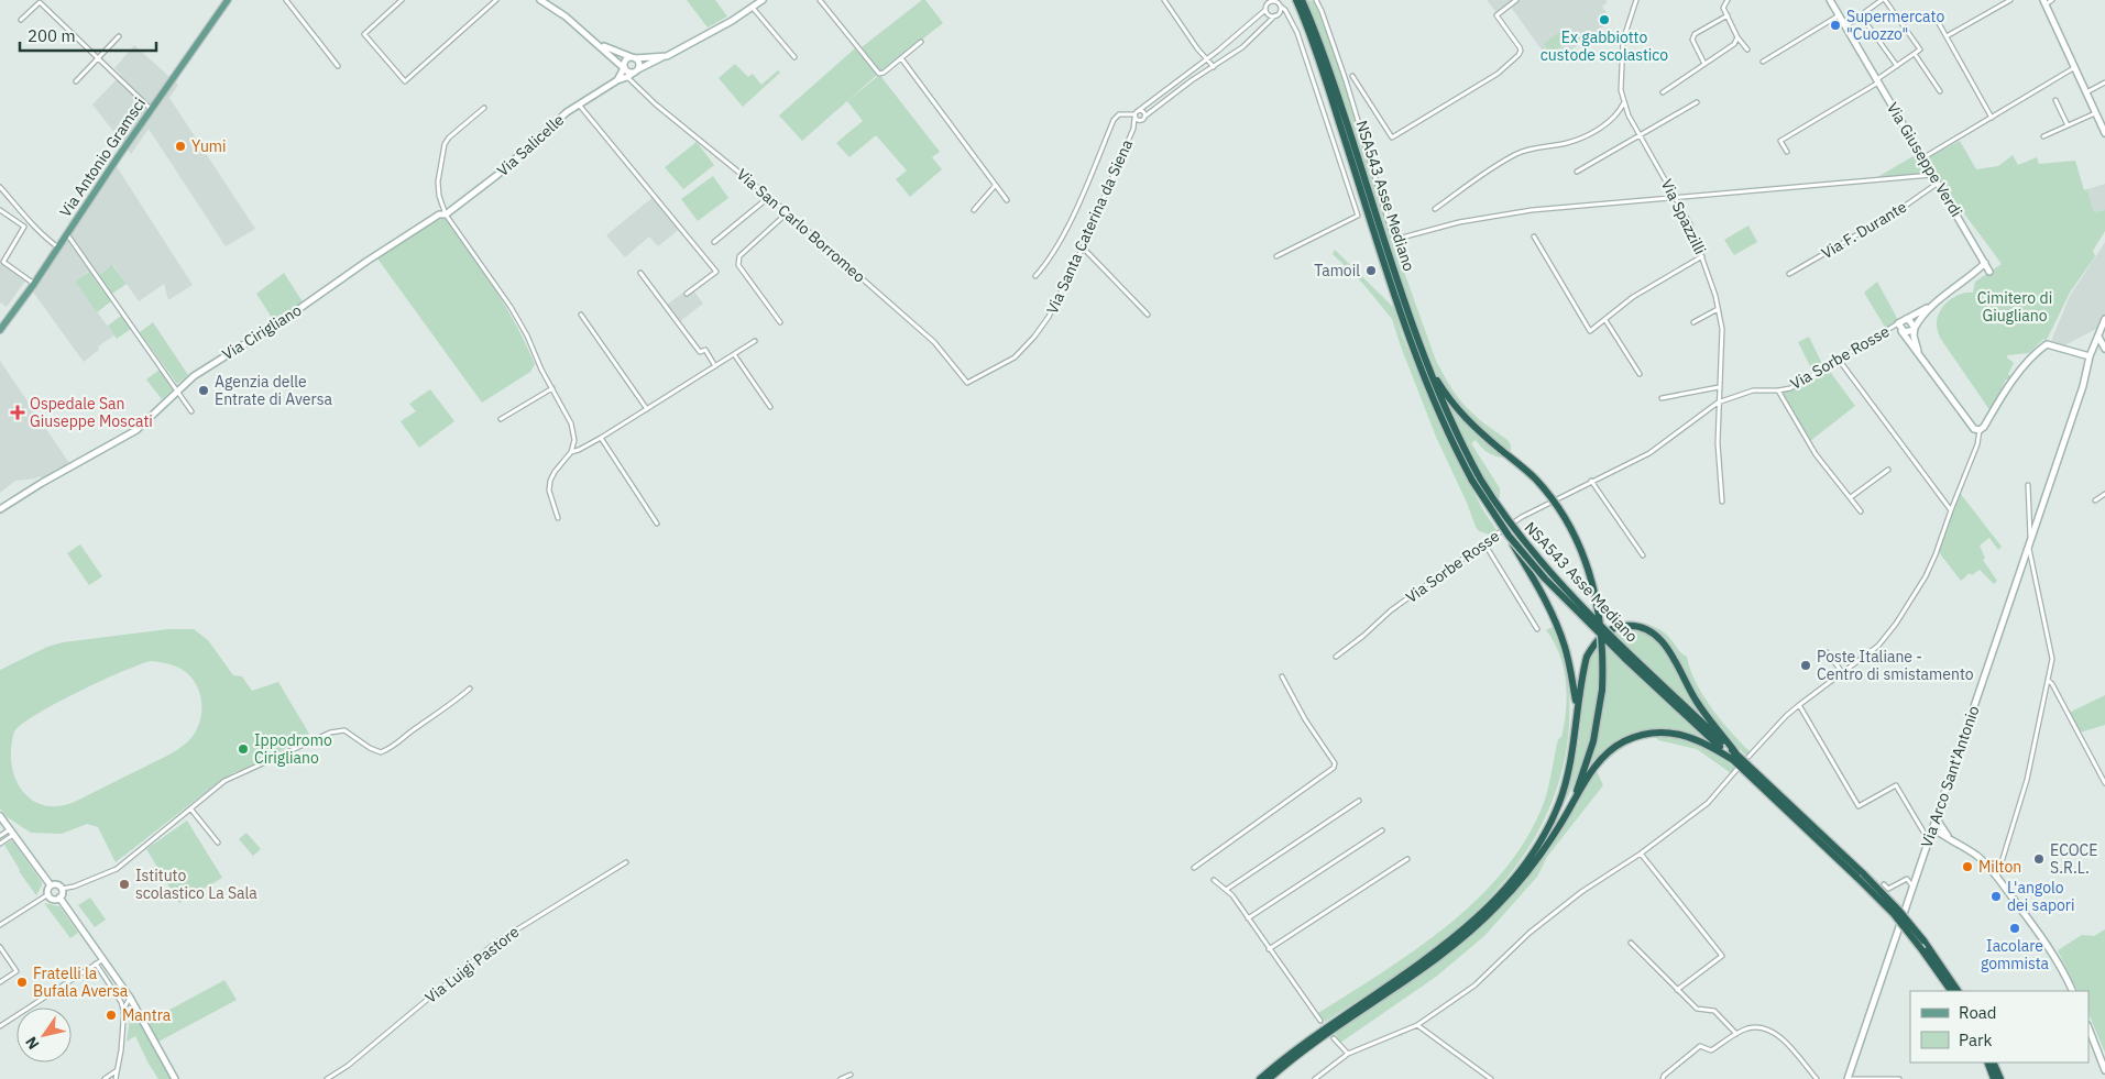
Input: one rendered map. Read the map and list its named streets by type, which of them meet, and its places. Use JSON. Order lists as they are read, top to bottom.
{
  "streets": {
    "highway": ["NSA543 Asse Mediano"],
    "main road": ["Via Antonio Gramsci"],
    "street": [
      "Via Salicelle",
      "Via Giuseppe Verdi",
      "Via Spazzilli",
      "Via San Carlo Borromeo",
      "Via Santa Caterina da Siena",
      "Via F. Durante",
      "Via Cirigliano",
      "Via Sorbe Rosse",
      "Via Arco Sant'Antonio",
      "Via Luigi Pastore"
    ]
  },
  "crossings": [
    ["Via Salicelle", "Via Cirigliano"],
    ["Via Giuseppe Verdi", "Via F. Durante"],
    ["Via San Carlo Borromeo", "Via Santa Caterina da Siena"]
  ],
  "parks": ["Cimitero di Giugliano"],
  "places": {
    "other": [
      "Ex gabbiotto custode scolastico",
      "Supermercato \"Cuozzo\"",
      "Yumi",
      "Tamoil",
      "Agenzia delle Entrate di Aversa",
      "Poste Italiane - Centro di smistamento",
      "Ippodromo Cirigliano",
      "ECOCE S.R.L.",
      "Milton",
      "Istituto scolastico La Sala",
      "L'angolo dei sapori",
      "Iacolare gommista",
      "Fratelli la Bufala Aversa",
      "Mantra"
    ],
    "health": ["Ospedale San Giuseppe Moscati"]
  },
  "legend": ["Road", "Park"],
  "scale_bar": "200 m",
  "north": "bottom left"
}
